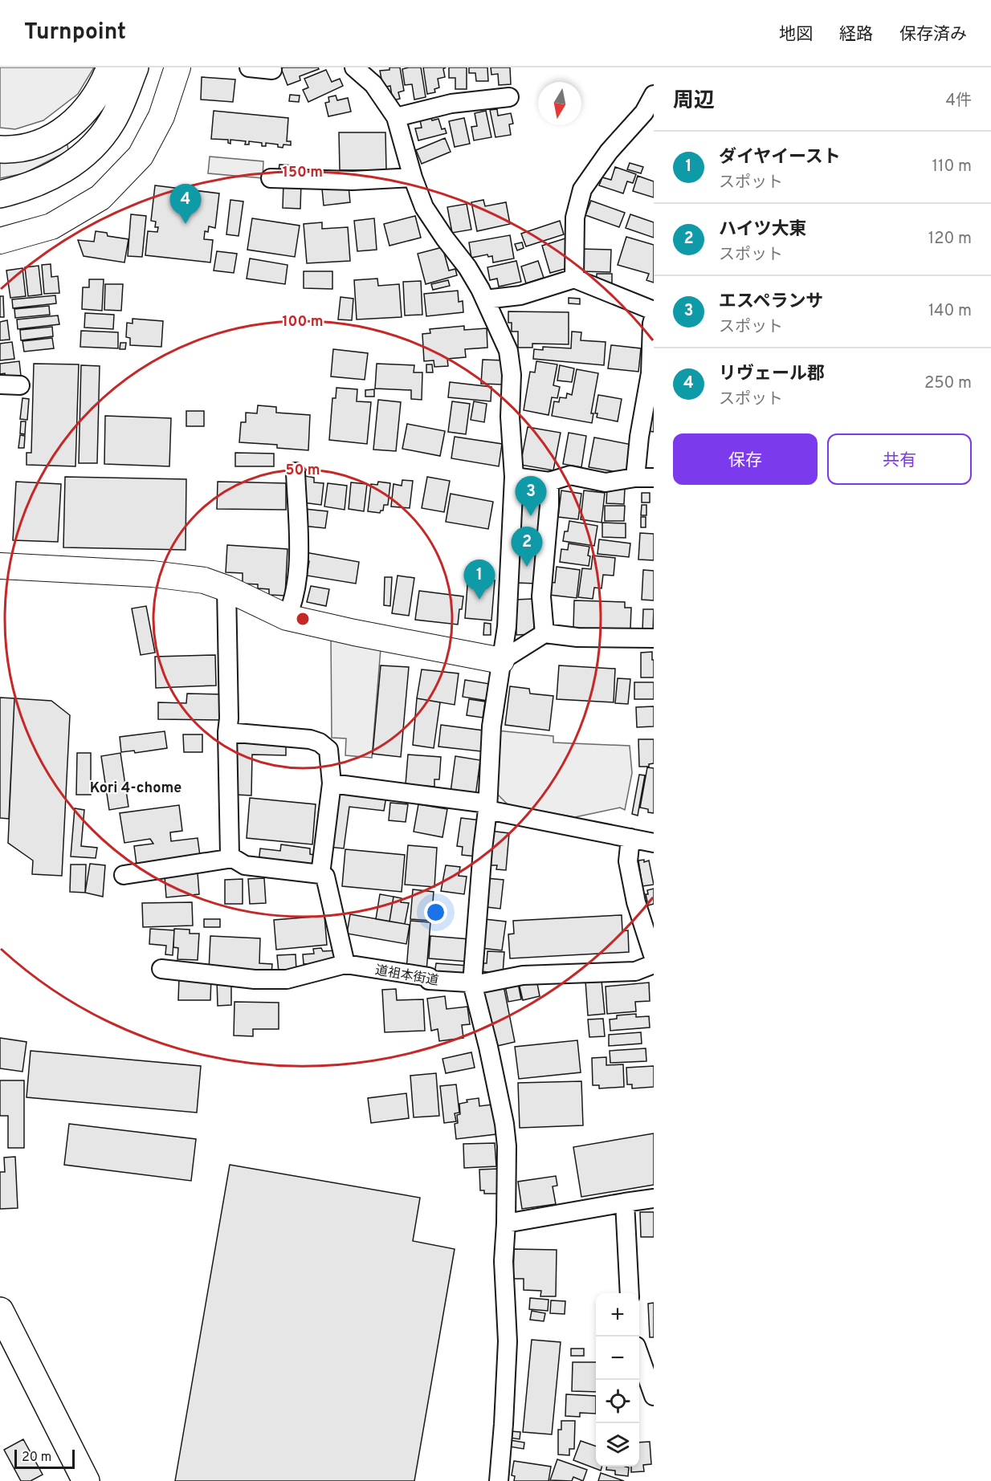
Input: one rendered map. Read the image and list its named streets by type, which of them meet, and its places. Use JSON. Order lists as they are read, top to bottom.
{
  "streets": {
    "street": ["道祖本街道"]
  },
  "districts": ["Kori 4-chome"],
  "scale_bar": "20 m",
  "north": "bottom",
  "page": {
    "header": "Turnpoint",
    "nav": ["地図", "経路", "保存済み"],
    "heading": ["周辺", "4件"],
    "list": [
      {
        "mark": "1",
        "name": "ダイヤイースト",
        "note": "スポット",
        "value": "110 m"
      },
      {
        "mark": "2",
        "name": "ハイツ大東",
        "note": "スポット",
        "value": "120 m"
      },
      {
        "mark": "3",
        "name": "エスペランサ",
        "note": "スポット",
        "value": "140 m"
      },
      {
        "mark": "4",
        "name": "リヴェール郡",
        "note": "スポット",
        "value": "250 m"
      }
    ],
    "pins": [
      "4",
      "3",
      "2",
      "1"
    ],
    "buttons": ["保存", "共有"],
    "map_buttons": ["+", "−"],
    "scale": "20 m"
  },
  "rings": ["150 m", "100 m", "50 m"]
}
